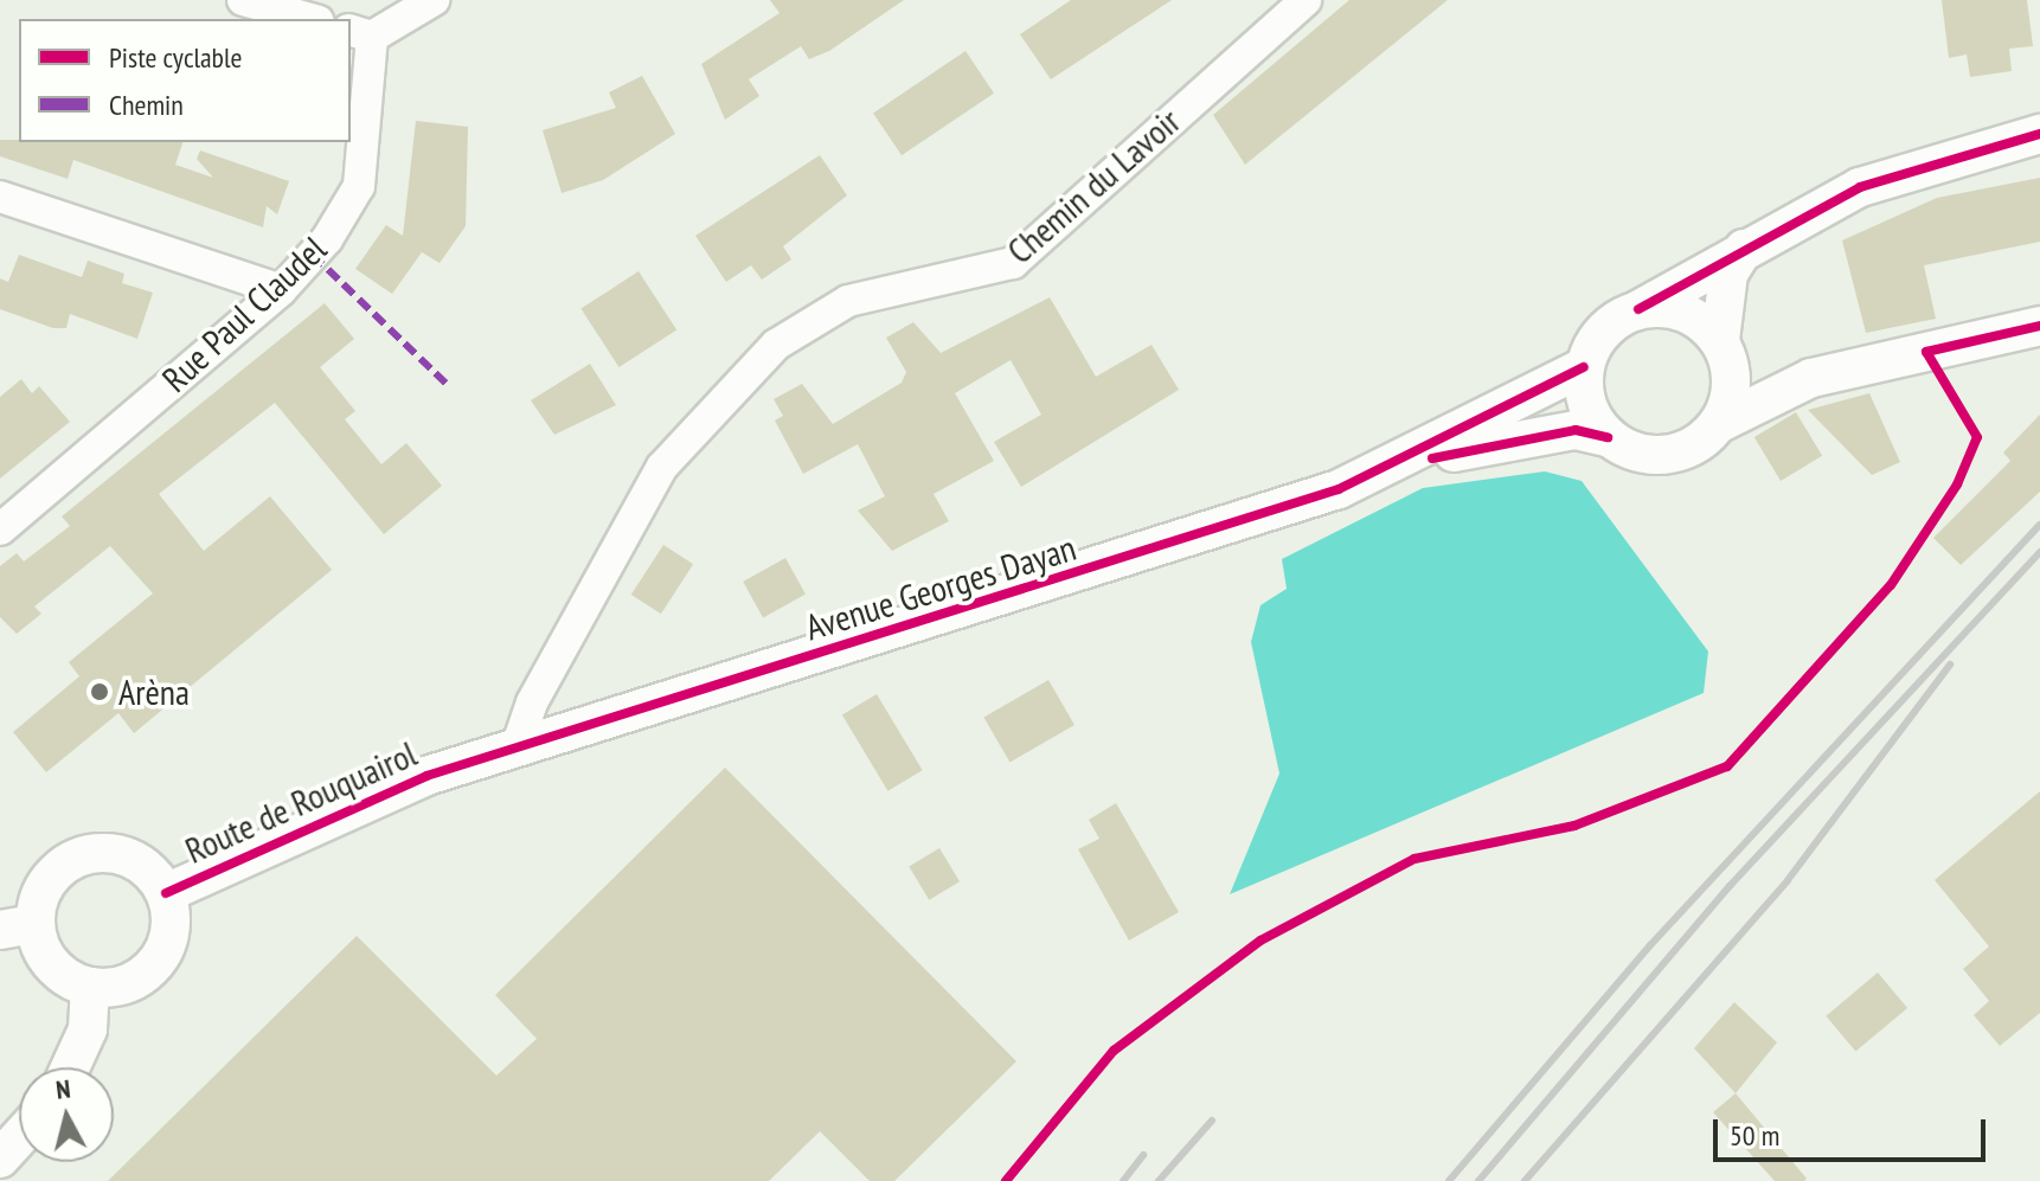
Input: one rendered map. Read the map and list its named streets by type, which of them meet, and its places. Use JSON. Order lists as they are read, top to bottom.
{
  "streets": {
    "street": [
      "Chemin du Lavoir",
      "Rue Paul Claudel",
      "Avenue Georges Dayan",
      "Route de Rouquairol"
    ]
  },
  "crossings": [
    ["Chemin du Lavoir", "Avenue Georges Dayan"],
    ["Chemin du Lavoir", "Route de Rouquairol"],
    ["Avenue Georges Dayan", "Route de Rouquairol"]
  ],
  "places": ["Arèna"],
  "legend": ["Piste cyclable", "Chemin"],
  "scale_bar": "50 m",
  "north": "top"
}
